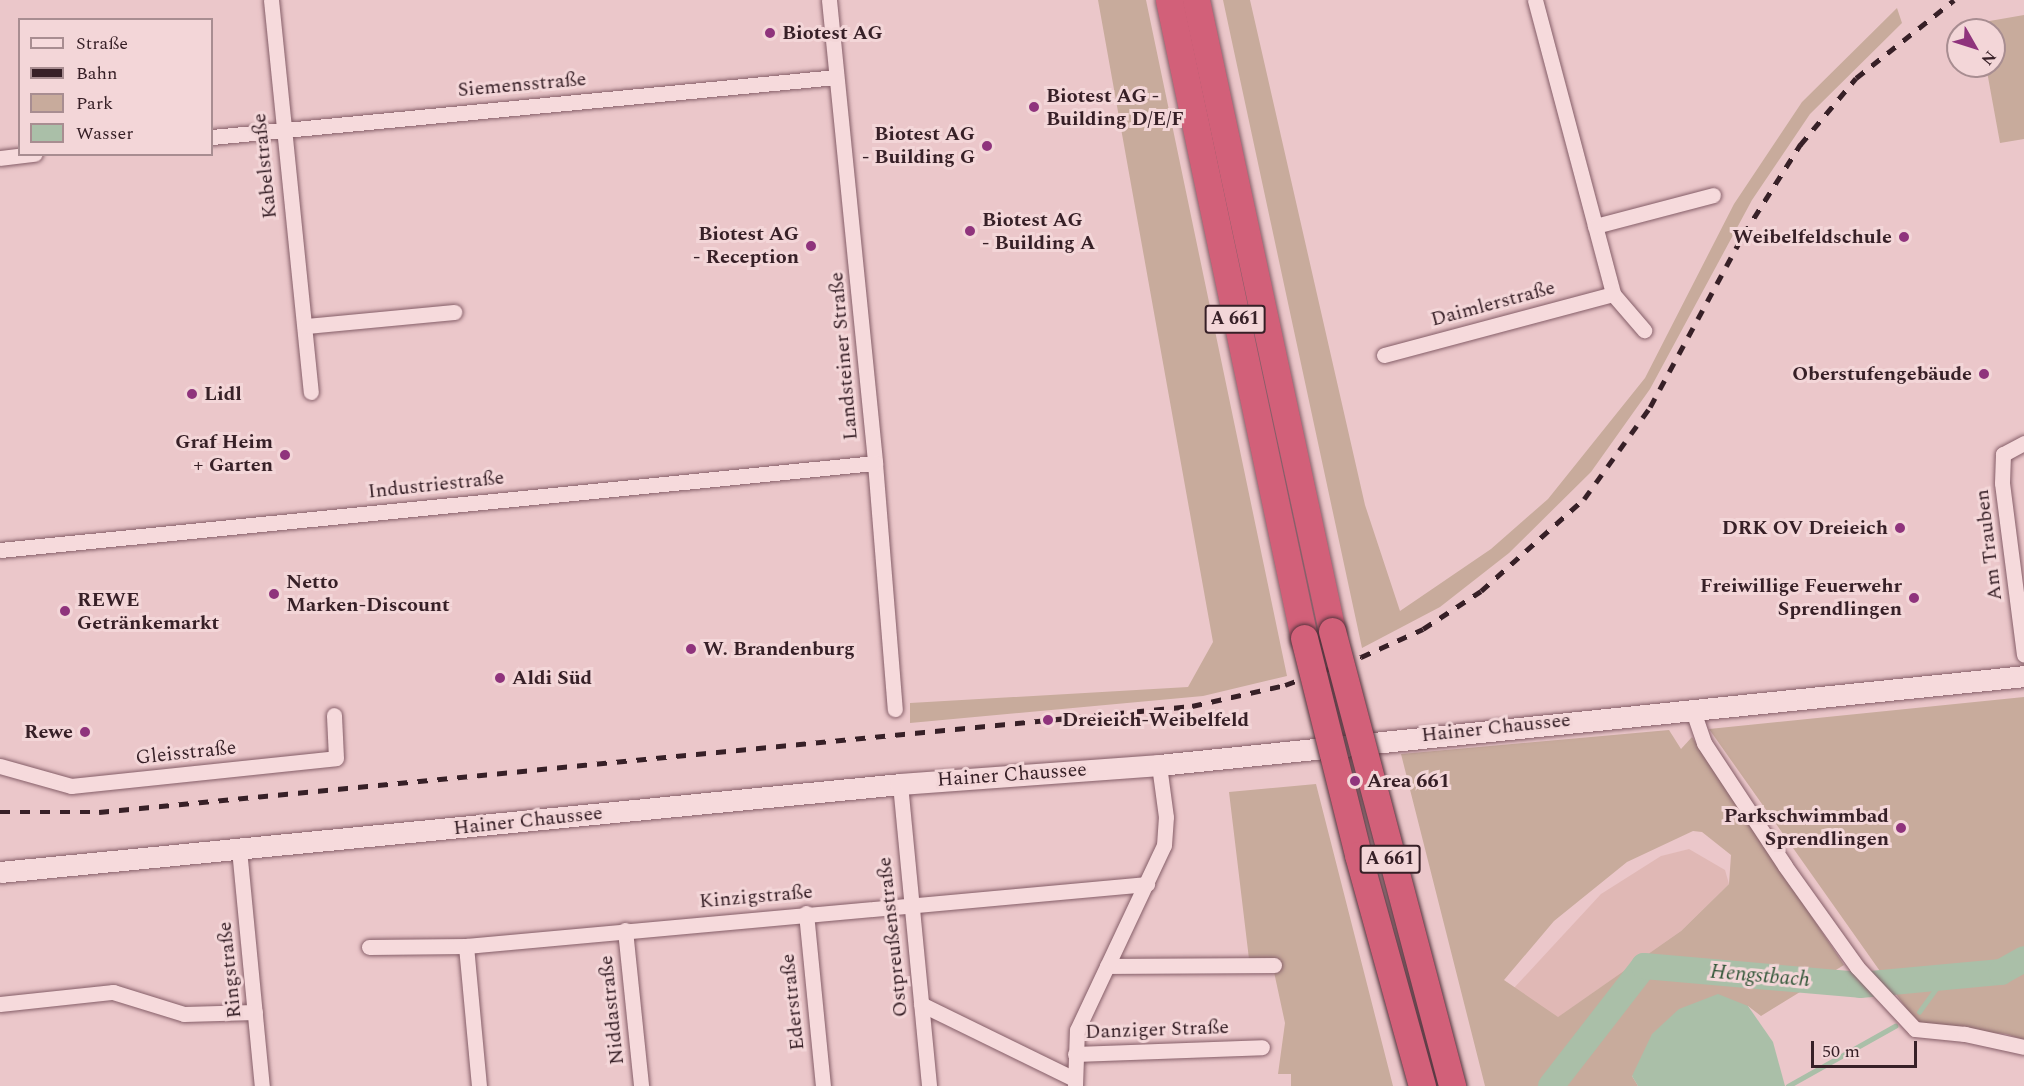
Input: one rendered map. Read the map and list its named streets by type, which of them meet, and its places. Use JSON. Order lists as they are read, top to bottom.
{
  "streets": {
    "highway": ["A 661"],
    "street": [
      "Siemensstraße",
      "Kabelstraße",
      "Daimlerstraße",
      "Landsteiner Straße",
      "Industriestraße",
      "Am Trauben",
      "Hainer Chaussee",
      "Gleisstraße",
      "Kinzigstraße",
      "Ostpreußenstraße",
      "Ringstraße",
      "Ederstraße",
      "Niddastraße",
      "Danziger Straße"
    ]
  },
  "crossings": [
    ["Siemensstraße", "Kabelstraße"],
    ["Siemensstraße", "Landsteiner Straße"],
    ["Landsteiner Straße", "Industriestraße"],
    ["Hainer Chaussee", "Ostpreußenstraße"],
    ["Hainer Chaussee", "Ringstraße"],
    ["Hainer Chaussee", "Danziger Straße"],
    ["Kinzigstraße", "Ostpreußenstraße"],
    ["Kinzigstraße", "Ederstraße"],
    ["Kinzigstraße", "Niddastraße"],
    ["Kinzigstraße", "Danziger Straße"]
  ],
  "water": ["Hengstbach"],
  "places": [
    "Biotest AG",
    "Biotest AG - Building D/E/F",
    "Biotest AG - Building G",
    "Biotest AG - Building A",
    "Weibelfeldschule",
    "Biotest AG - Reception",
    "Oberstufengebäude",
    "Lidl",
    "Graf Heim + Garten",
    "DRK OV Dreieich",
    "Netto Marken-Discount",
    "Freiwillige Feuerwehr Sprendlingen",
    "REWE Getränkemarkt",
    "W. Brandenburg",
    "Aldi Süd",
    "Dreieich-Weibelfeld",
    "Rewe",
    "Area 661",
    "Parkschwimmbad Sprendlingen"
  ],
  "legend": [
    "Straße",
    "Bahn",
    "Park",
    "Wasser"
  ],
  "scale_bar": "50 m",
  "north": "bottom right"
}
